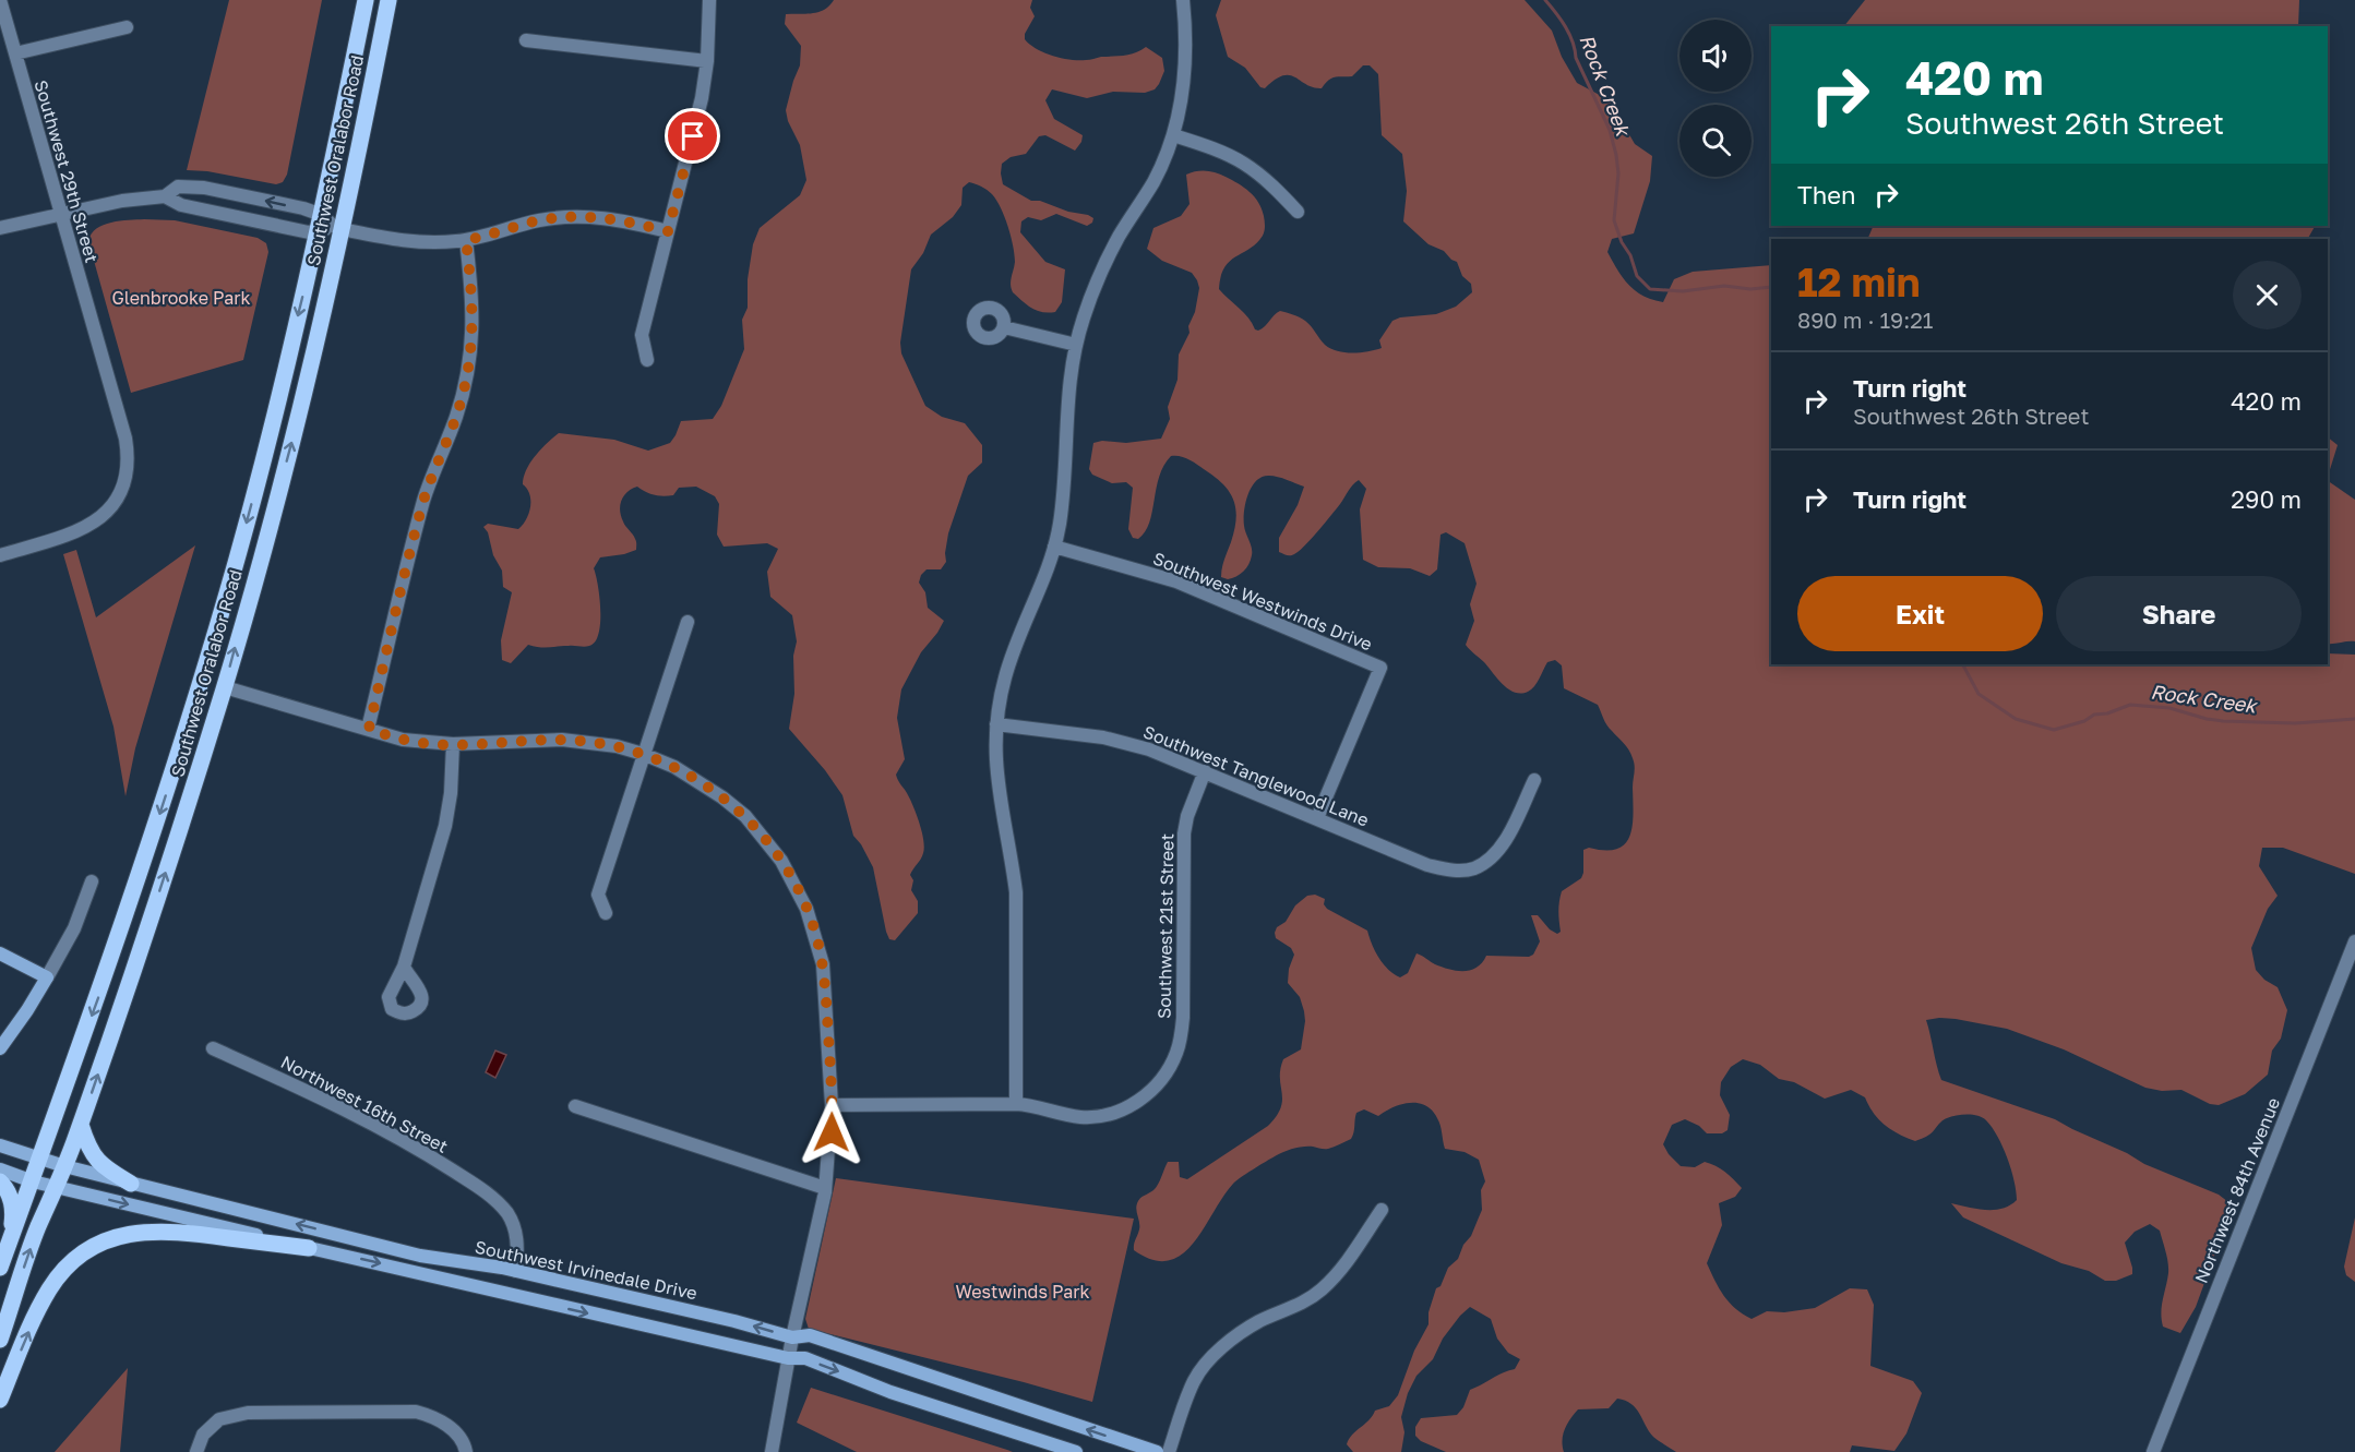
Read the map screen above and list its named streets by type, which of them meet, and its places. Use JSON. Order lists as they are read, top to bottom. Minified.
{"streets":{"main road":["Southwest Oralabor Road","Southwest Irvinedale Drive"],"street":["Southwest 29th Street","Southwest Westwinds Drive","Southwest Tanglewood Lane","Southwest 21st Street","Northwest 16th Street","Northwest 84th Avenue"]},"crossings":[["Southwest Oralabor Road","Southwest Irvinedale Drive"],["Southwest Westwinds Drive","Southwest Tanglewood Lane"],["Southwest Tanglewood Lane","Southwest 21st Street"],["Northwest 16th Street","Southwest Irvinedale Drive"]],"water":["Rock Creek"],"parks":["Glenbrooke Park","Westwinds Park"],"page":{"turn":["420 m","Southwest 26th Street"],"then":"Then","heading":["12 min","890 m · 19:21"],"list":[{"name":"Turn right","note":"Southwest 26th Street","value":"420 m"},{"name":"Turn right","value":"290 m"}],"buttons":["Exit","Share"]}}
